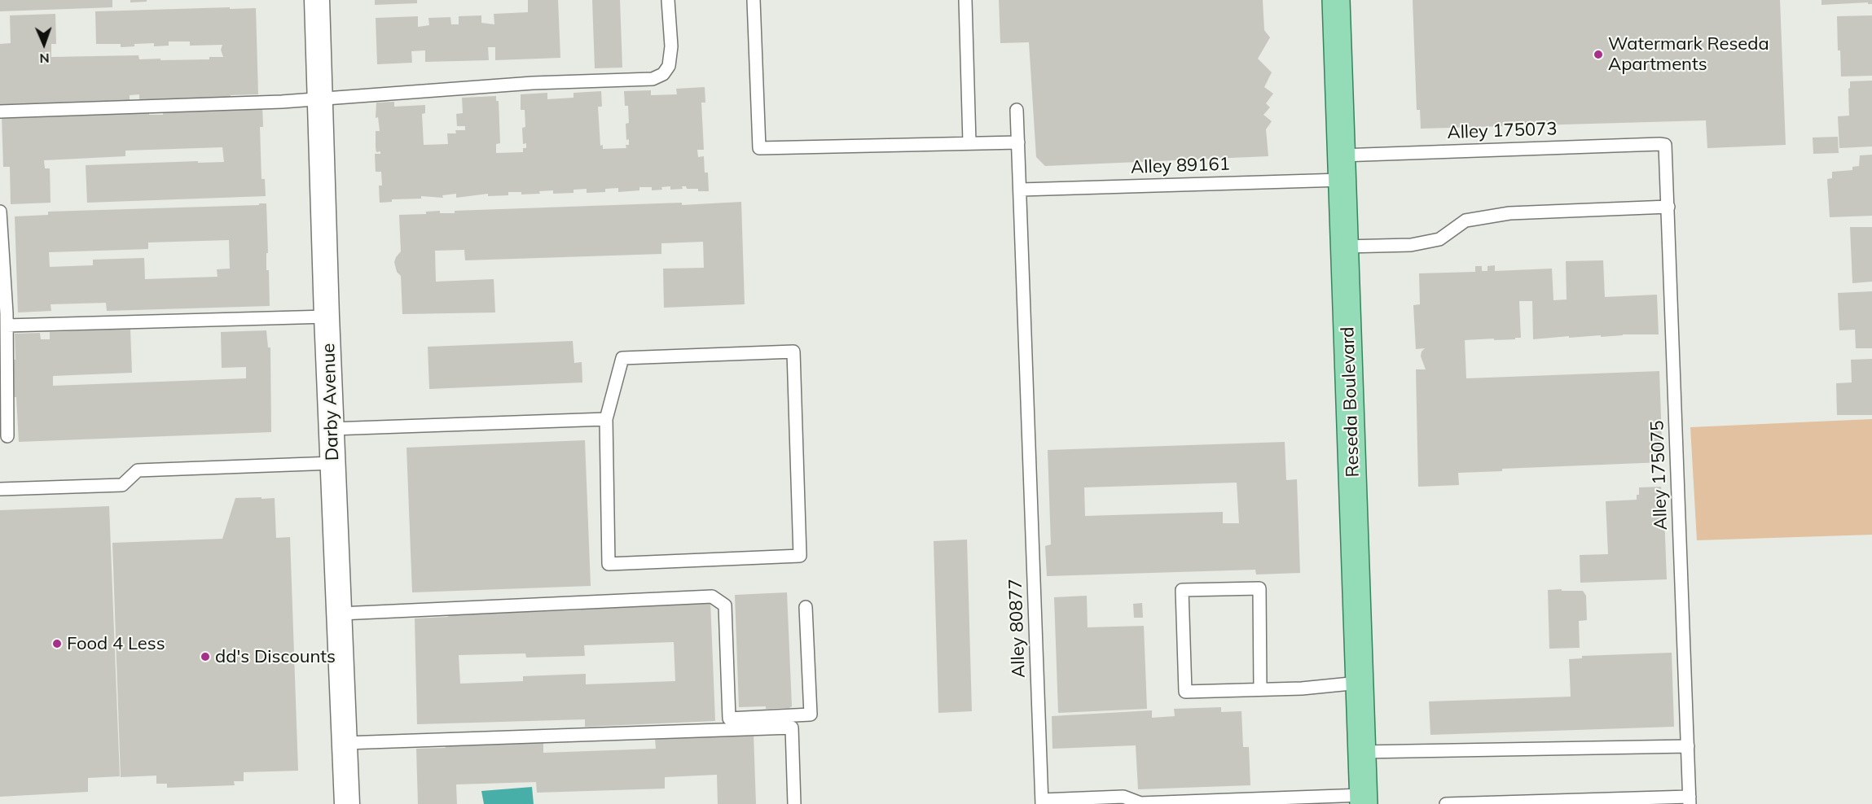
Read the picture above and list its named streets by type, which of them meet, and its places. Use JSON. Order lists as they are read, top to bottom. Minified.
{"streets":{"main road":["Reseda Boulevard"],"street":["Darby Avenue"],"lane":["Alley 175073","Alley 89161","Alley 175075","Alley 80877"]},"crossings":[["Alley 175073","Alley 89161"],["Alley 175073","Reseda Boulevard"],["Alley 175073","Alley 175075"],["Alley 89161","Reseda Boulevard"],["Alley 89161","Alley 80877"]],"places":["Watermark Reseda Apartments","Food 4 Less","dd's Discounts"],"north":"bottom"}
